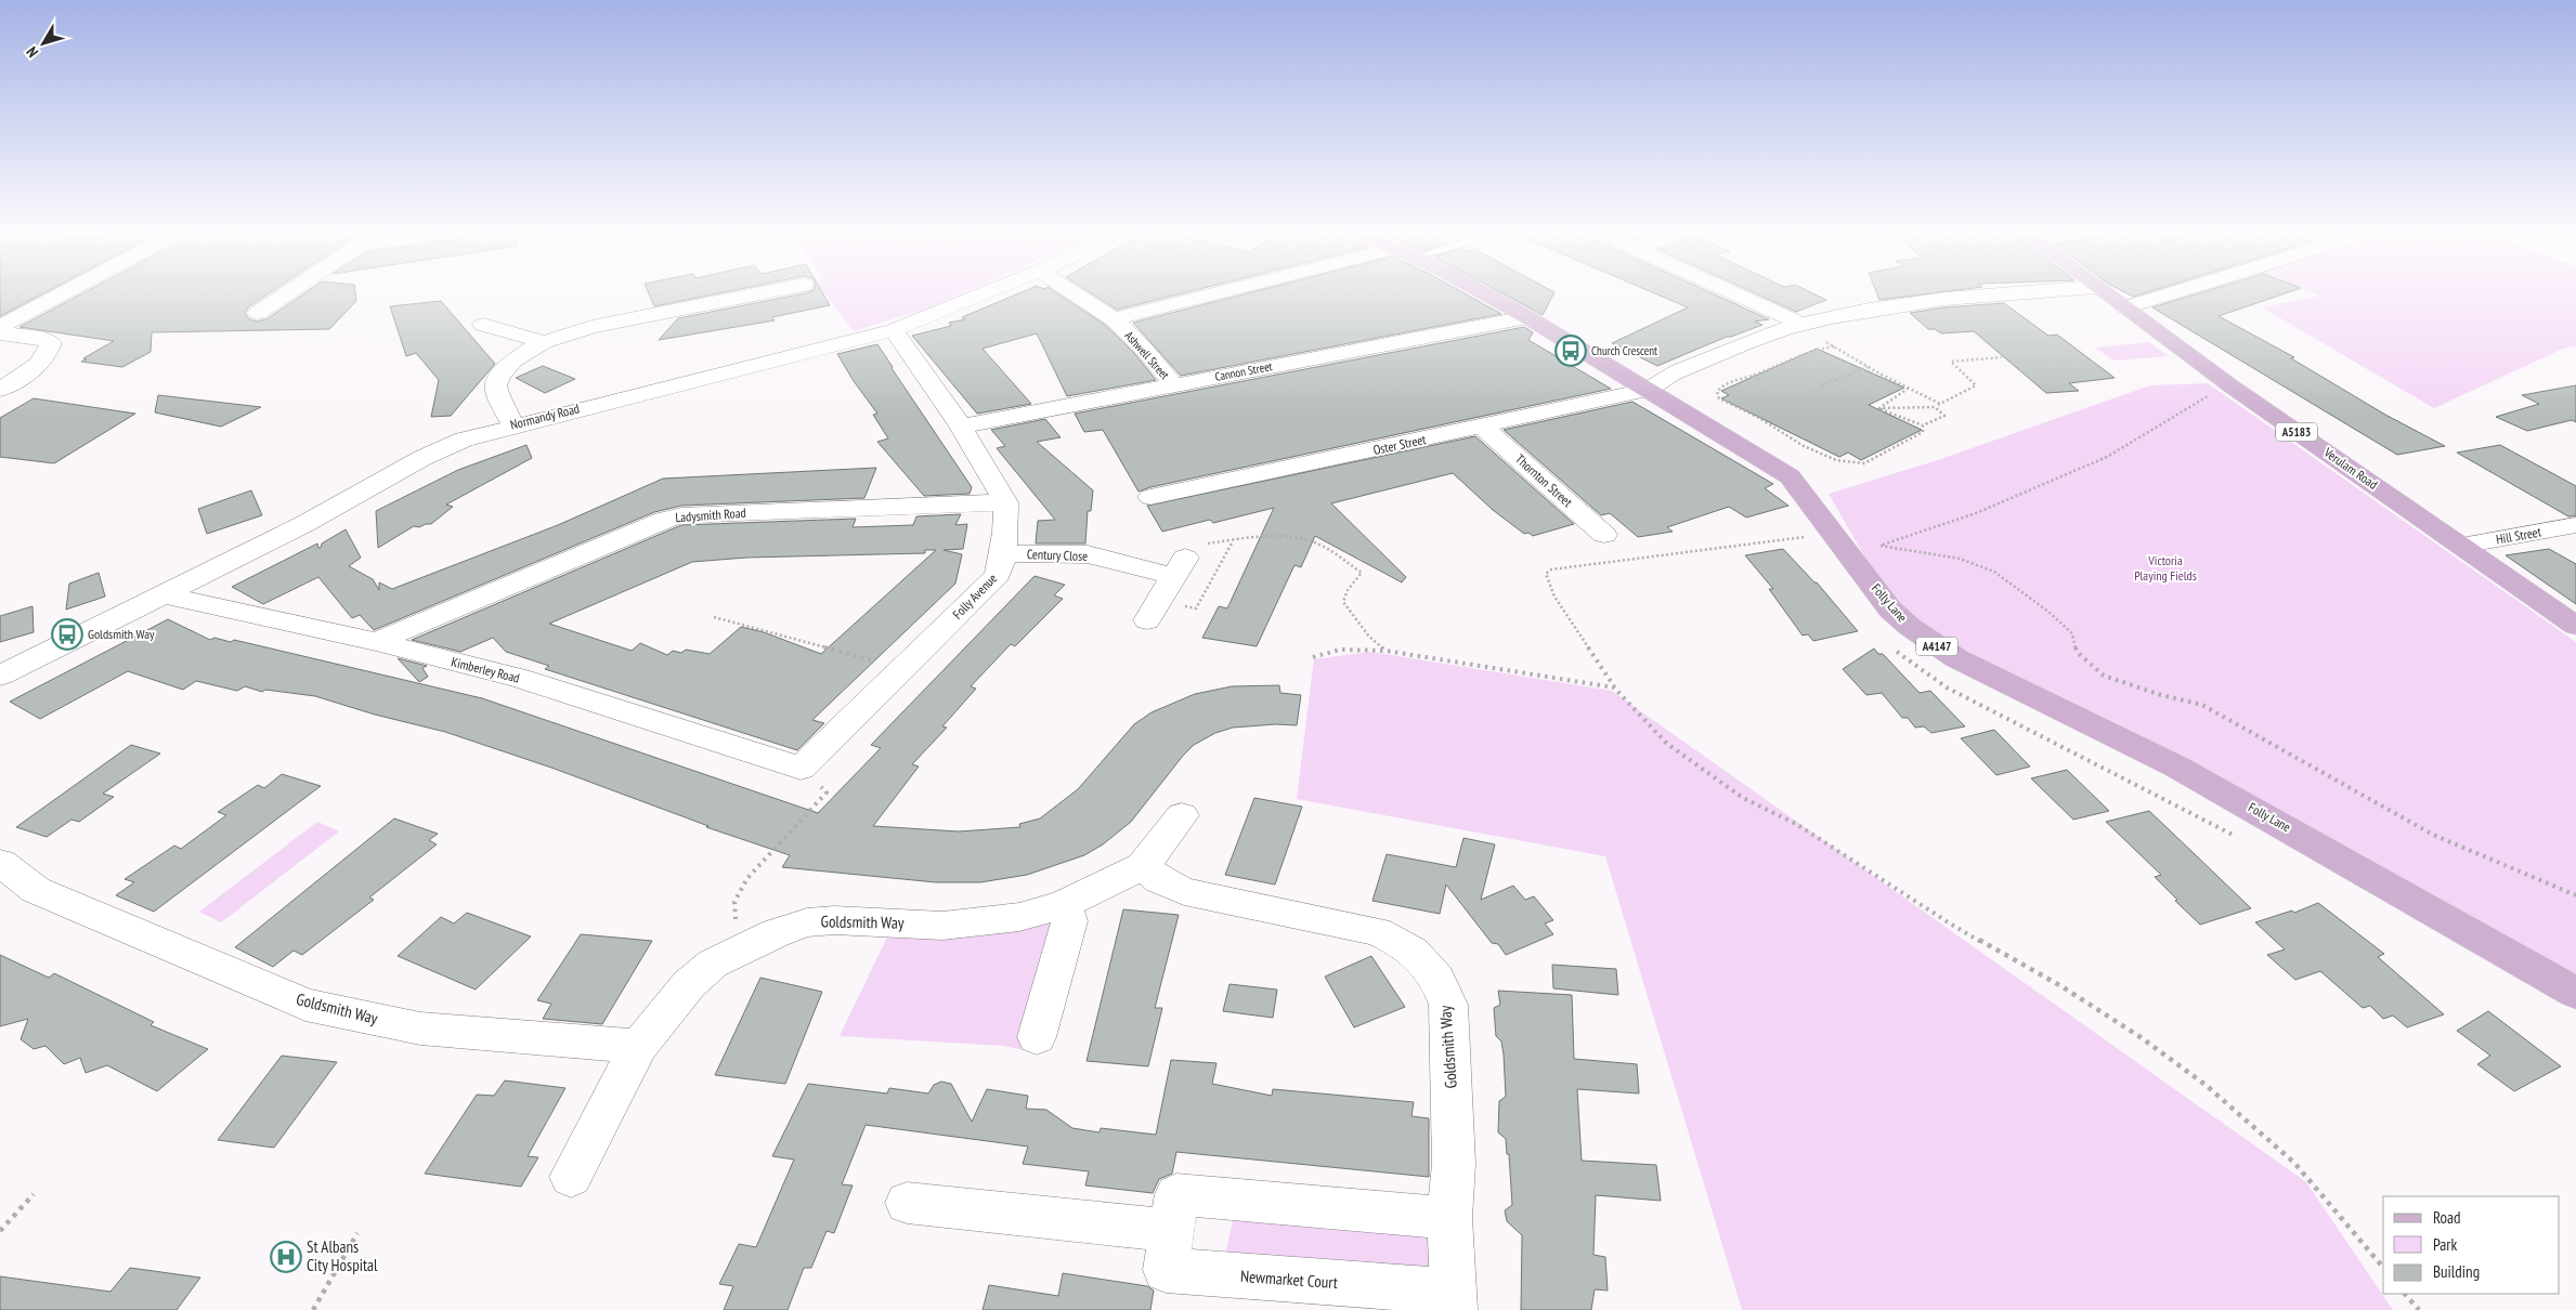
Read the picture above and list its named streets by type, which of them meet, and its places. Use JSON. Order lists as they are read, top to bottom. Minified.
{"streets":{"main road":["A5183","Verulam Road","Folly Lane","A4147"],"street":["Ashwell Street","Cannon Street","Normandy Road","Oster Street","Thornton Street","Ladysmith Road","Hill Street","Century Close","Folly Avenue","Kimberley Road","Goldsmith Way","Newmarket Court"]},"crossings":[["Ashwell Street","Cannon Street"],["Cannon Street","Folly Lane"],["Normandy Road","Kimberley Road"],["Oster Street","Thornton Street"],["Oster Street","Folly Lane"],["Verulam Road","Hill Street"],["Ladysmith Road","Folly Avenue"],["Ladysmith Road","Kimberley Road"],["Century Close","Folly Avenue"],["Folly Avenue","Kimberley Road"],["Goldsmith Way","Newmarket Court"]],"parks":["Victoria Playing Fields"],"places":{"bus stop":["Church Crescent","Goldsmith Way"],"hospital":["St Albans City Hospital"]},"legend":["Road","Park","Building"],"north":"bottom left"}
